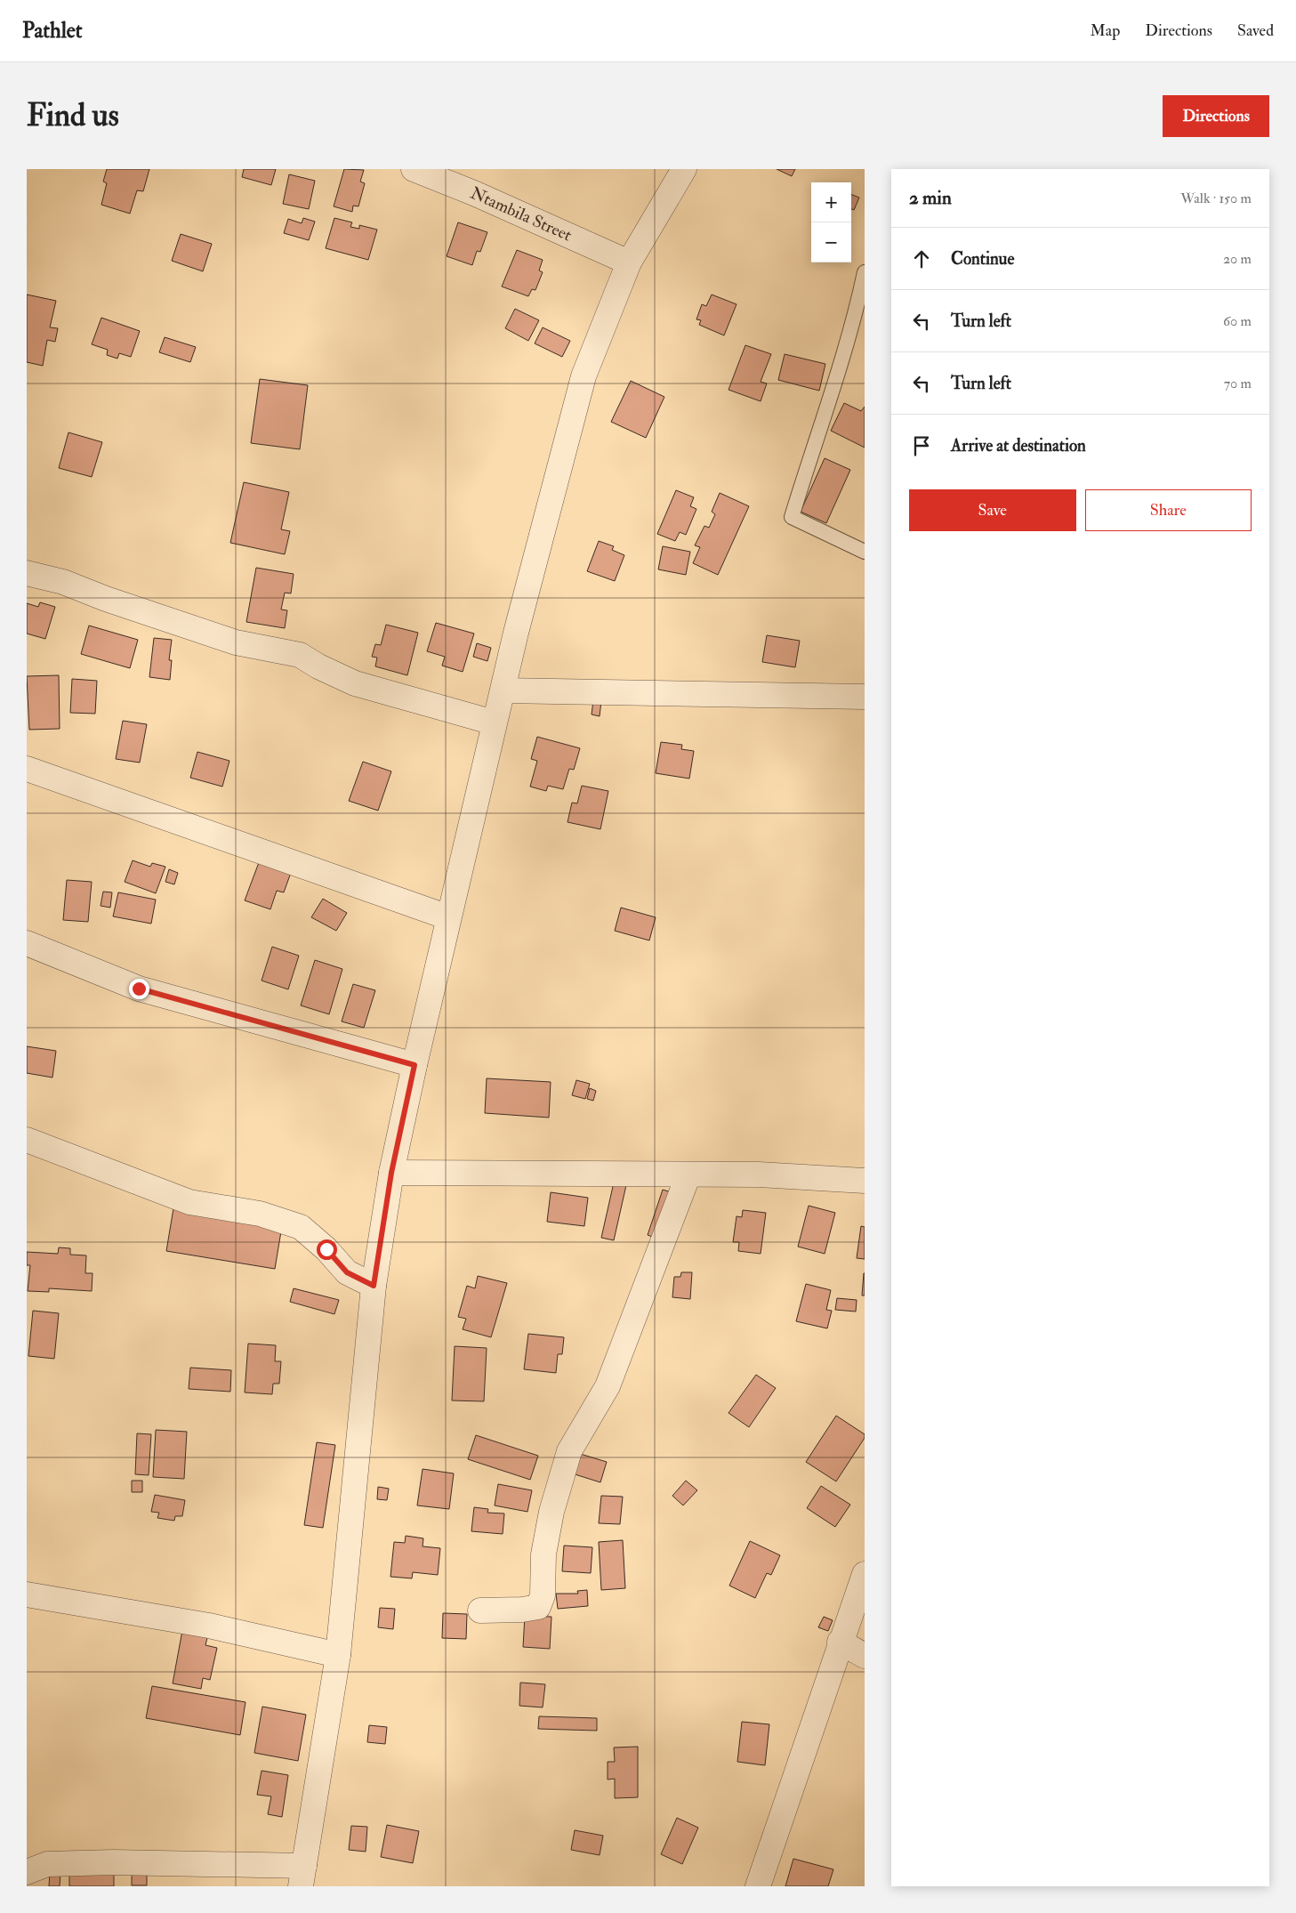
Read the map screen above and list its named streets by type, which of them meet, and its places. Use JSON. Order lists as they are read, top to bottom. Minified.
{"streets":{"street":["Ntambila Street"]},"page":{"header":"Pathlet","nav":["Map","Directions","Saved"],"buttons":["Directions",["Save","Share"]],"title":"Find us","heading":["2 min","Walk · 150 m"],"map_buttons":["+","−"],"list":[["Continue","20 m"],["Turn left","60 m"],["Turn left","70 m"],"Arrive at destination"]}}
